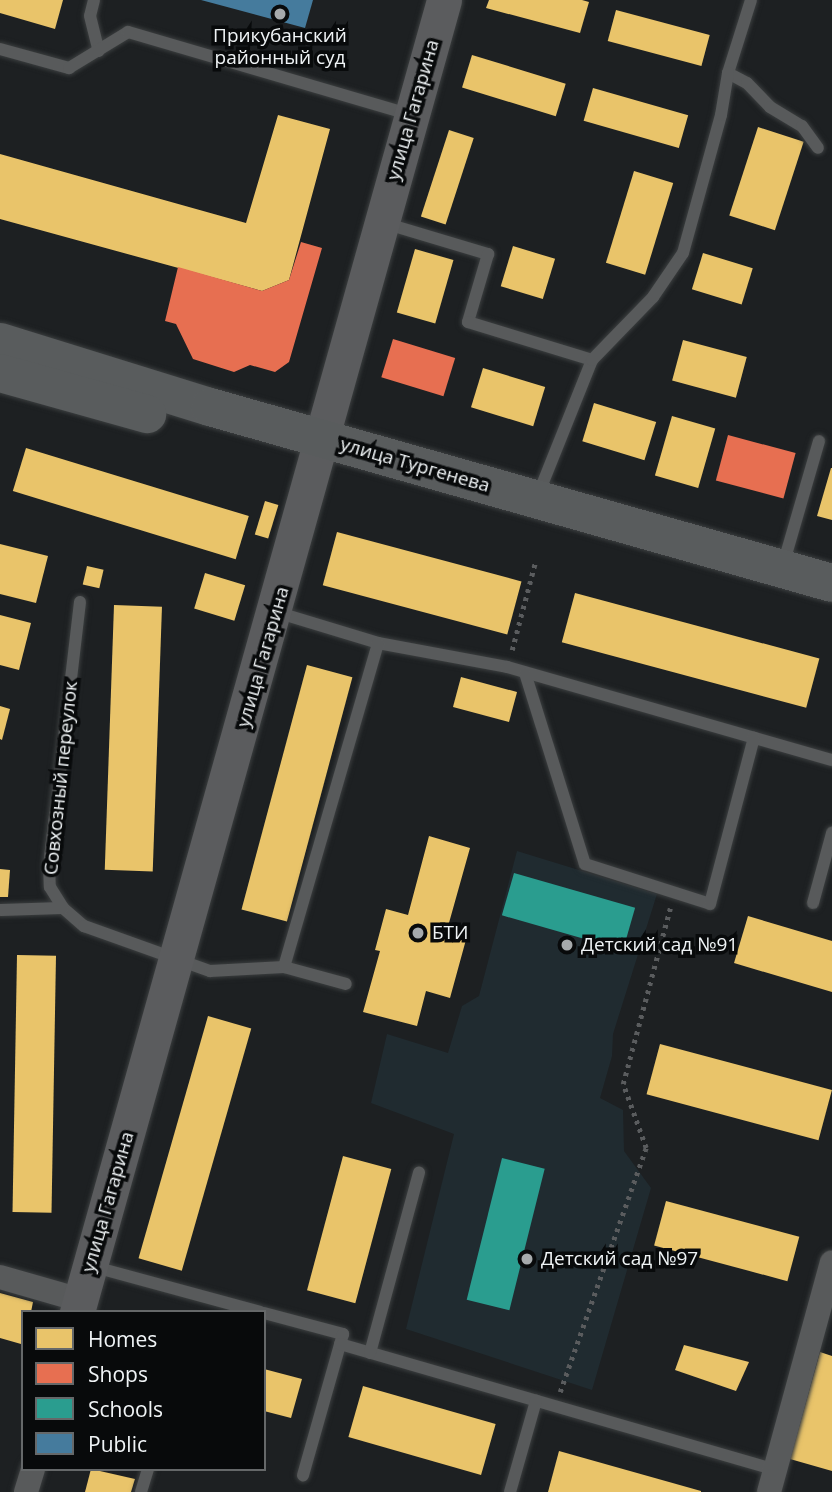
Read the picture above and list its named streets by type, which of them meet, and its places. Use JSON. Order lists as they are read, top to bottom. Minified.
{"streets":{"main road":["улица Тургенева"],"street":["улица Гагарина"],"lane":["Совхозный переулок"]},"crossings":[["улица Гагарина","улица Тургенева"]],"places":["Прикубанский районный суд","БТИ","Детский сад №91","Детский сад №97"],"legend":["Homes","Shops","Schools","Public"]}
